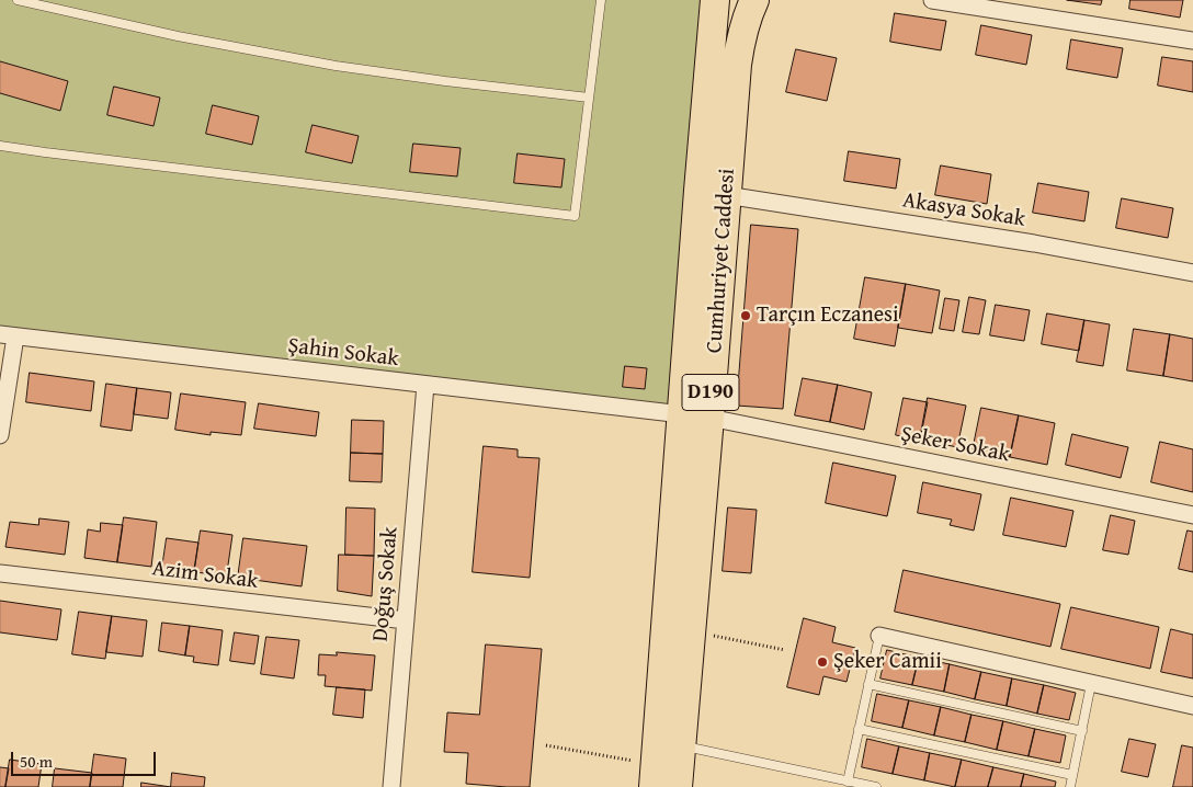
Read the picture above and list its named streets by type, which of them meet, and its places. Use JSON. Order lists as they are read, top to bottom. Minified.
{"streets":{"highway":["Cumhuriyet Caddesi","D190"],"street":["Akasya Sokak","Şahin Sokak","Şeker Sokak","Azim Sokak","Doğuş Sokak"]},"crossings":[["Akasya Sokak","Cumhuriyet Caddesi"],["Cumhuriyet Caddesi","Şahin Sokak"],["Cumhuriyet Caddesi","Şeker Sokak"],["Şahin Sokak","Şeker Sokak"],["Şahin Sokak","Doğuş Sokak"],["Azim Sokak","Doğuş Sokak"]],"places":["Tarçın Eczanesi","Şeker Camii"],"scale_bar":"50 m"}
